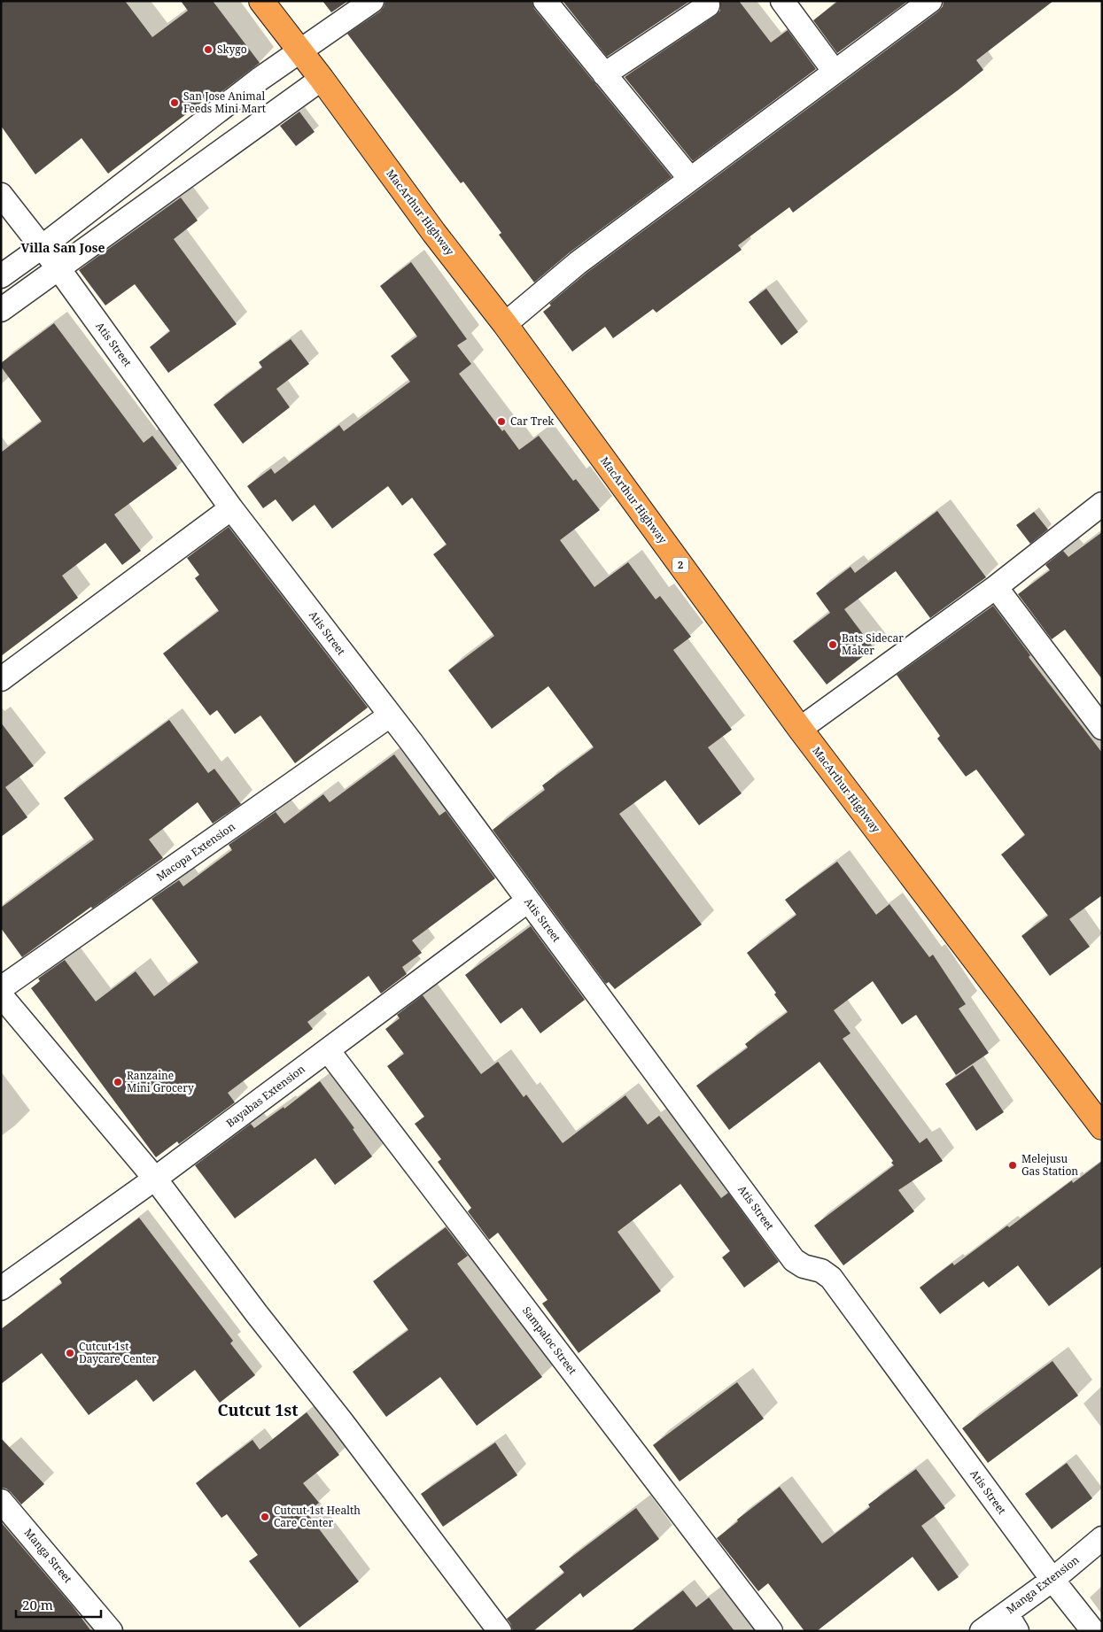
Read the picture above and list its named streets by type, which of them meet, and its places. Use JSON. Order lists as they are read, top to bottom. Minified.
{"streets":{"highway":["MacArthur Highway","2"],"street":["Atis Street","Macopa Extension","Bayabas Extension","Sampaloc Street","Manga Street","Manga Extension"]},"crossings":[["Atis Street","Macopa Extension"],["Atis Street","Bayabas Extension"],["Atis Street","Manga Extension"],["Bayabas Extension","Sampaloc Street"]],"districts":["Villa San Jose","Cutcut 1st"],"places":["Skygo","San Jose Animal Feeds Mini Mart","Car Trek","Bats Sidecar Maker","Ranzaine Mini Grocery","Melejusu Gas Station","Cutcut 1st Daycare Center","Cutcut 1st Health Care Center"],"scale_bar":"20 m"}
